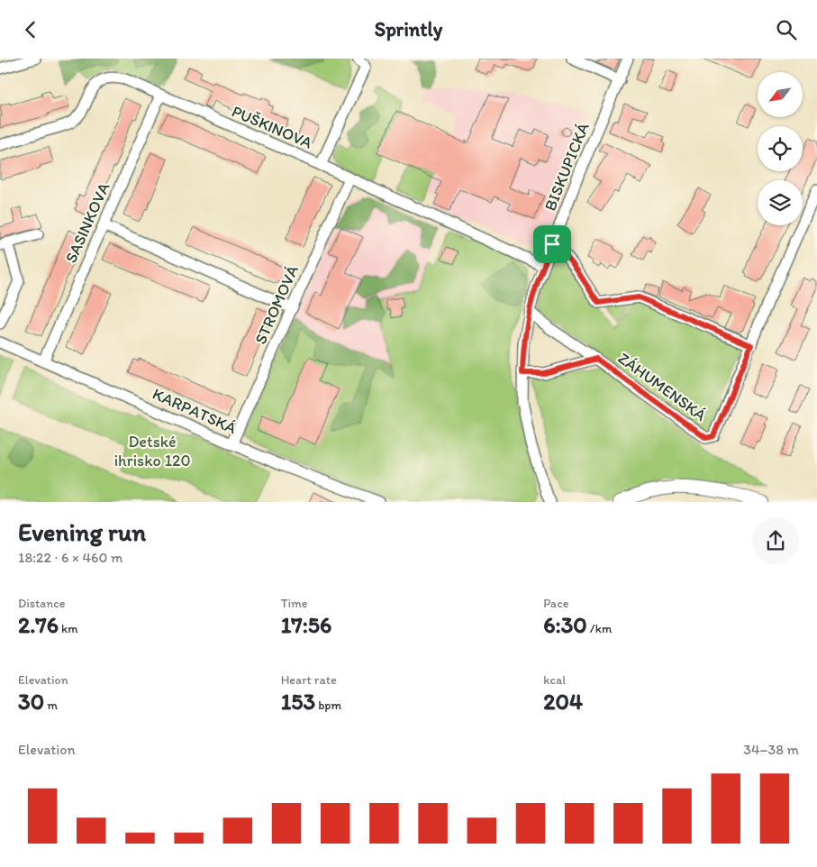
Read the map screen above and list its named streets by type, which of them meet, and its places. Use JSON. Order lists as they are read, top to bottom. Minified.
{"streets":{"street":["PUŠKINOVA","BISKUPICKÁ","SASINKOVA","STROMOVÁ","ZÁHUMENSKÁ","KARPATSKÁ"]},"crossings":[["PUŠKINOVA","BISKUPICKÁ"],["PUŠKINOVA","SASINKOVA"],["PUŠKINOVA","STROMOVÁ"],["BISKUPICKÁ","ZÁHUMENSKÁ"],["SASINKOVA","KARPATSKÁ"],["STROMOVÁ","KARPATSKÁ"]],"parks":["Detské ihrisko 120"],"north":"bottom left","page":{"header":"Sprintly","heading":["Evening run","18:22 · 6 × 460 m"],"stats":[["Distance","2.76 km"],["Time","17:56"],["Pace","6:30 /km"],["Elevation","30 m"],["Heart rate","153 bpm"],["kcal","204"]],"chart":["Elevation","34–38 m"]}}
